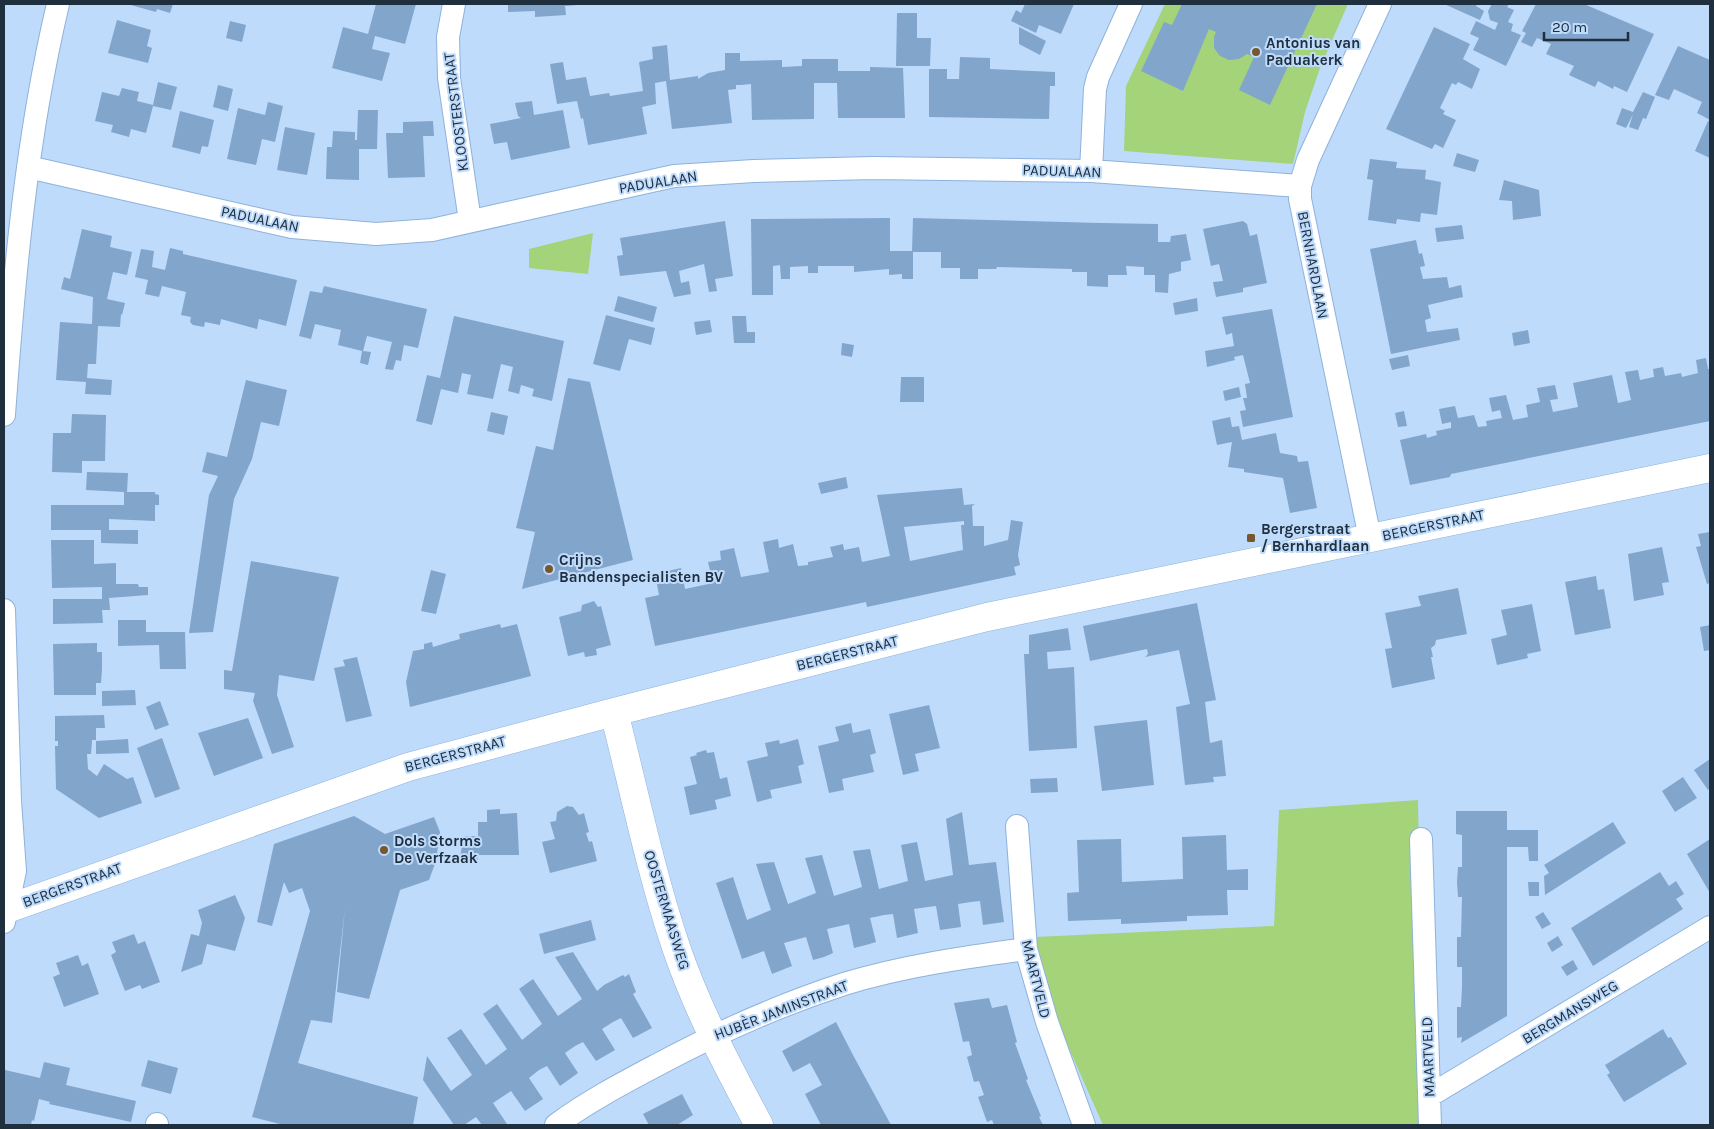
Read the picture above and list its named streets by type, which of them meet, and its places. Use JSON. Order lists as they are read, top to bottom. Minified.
{"streets":{"street":["KLOOSTERSTRAAT","PADUALAAN","BERNHARDLAAN","BERGERSTRAAT","OOSTERMAASWEG","MAARTVELD","HUBÈR JAMINSTRAAT","BERGMANSWEG"]},"crossings":[["KLOOSTERSTRAAT","PADUALAAN"],["PADUALAAN","BERNHARDLAAN"],["BERNHARDLAAN","BERGERSTRAAT"],["BERGERSTRAAT","OOSTERMAASWEG"],["OOSTERMAASWEG","HUBÈR JAMINSTRAAT"],["MAARTVELD","HUBÈR JAMINSTRAAT"],["MAARTVELD","BERGMANSWEG"]],"places":{"other":["Antonius van Paduakerk","Crijns Bandenspecialisten BV","Dols Storms De Verfzaak"],"transit":["Bergerstraat / Bernhardlaan"]},"scale_bar":"20 m"}
